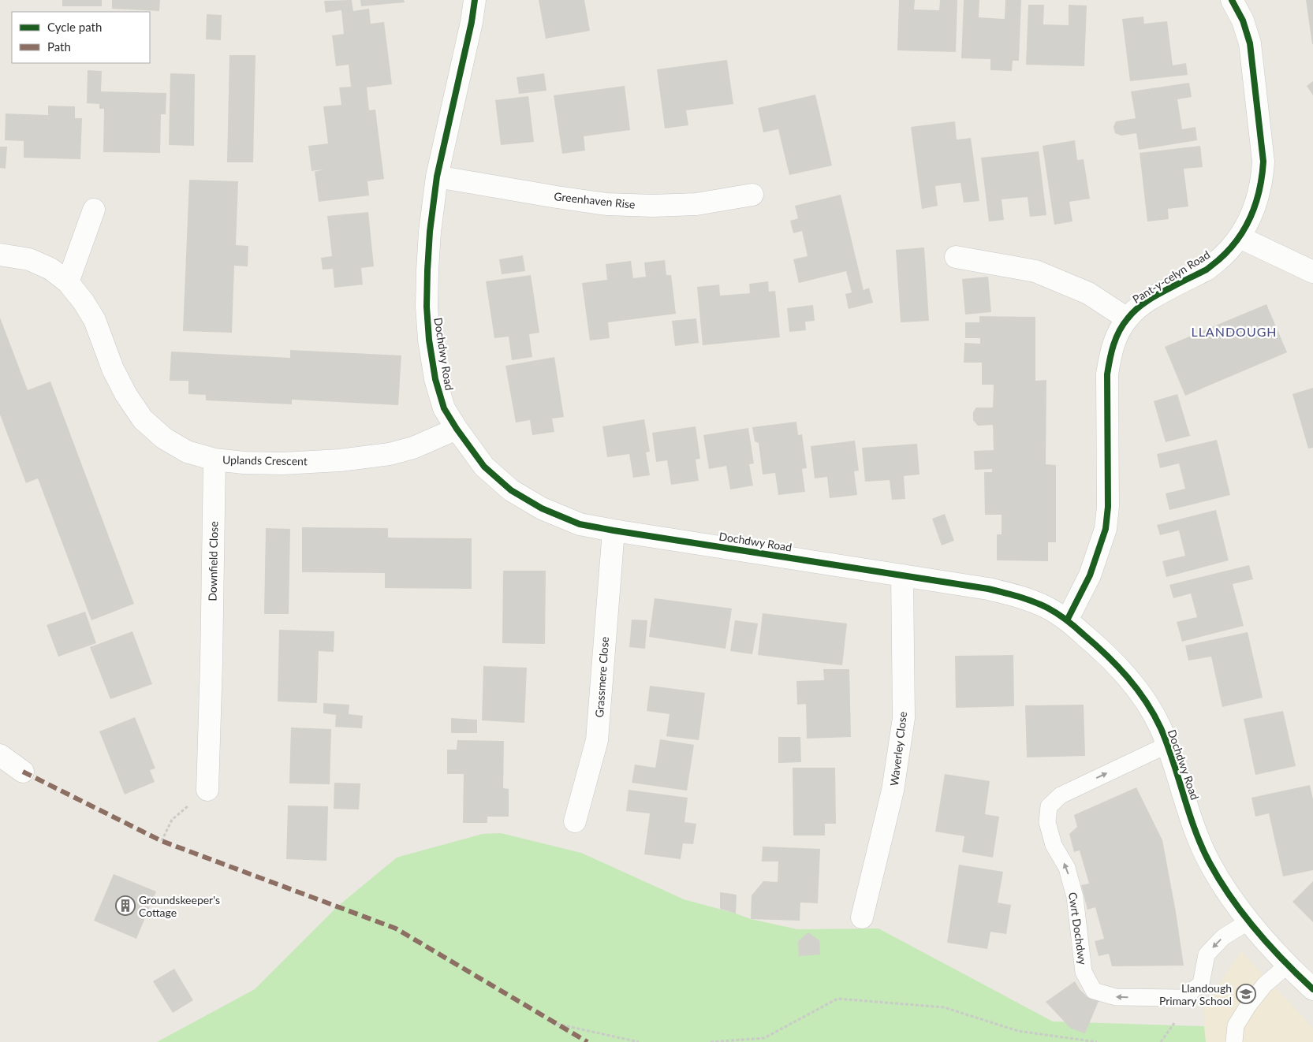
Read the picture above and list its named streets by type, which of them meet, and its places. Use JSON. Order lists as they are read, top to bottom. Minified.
{"streets":{"street":["Greenhaven Rise","Pant-y-celyn Road","Dochdwy Road","Uplands Crescent","Downfield Close","Grassmere Close","Waverley Close"],"lane":["Cwrt Dochdwy"]},"crossings":[["Greenhaven Rise","Dochdwy Road"],["Pant-y-celyn Road","Dochdwy Road"],["Dochdwy Road","Uplands Crescent"],["Dochdwy Road","Grassmere Close"],["Dochdwy Road","Waverley Close"],["Dochdwy Road","Cwrt Dochdwy"],["Uplands Crescent","Downfield Close"]],"districts":["LLANDOUGH"],"places":{"building":["Groundskeeper's Cottage"],"school or university":["Llandough Primary School"]},"legend":["Cycle path","Path"]}
